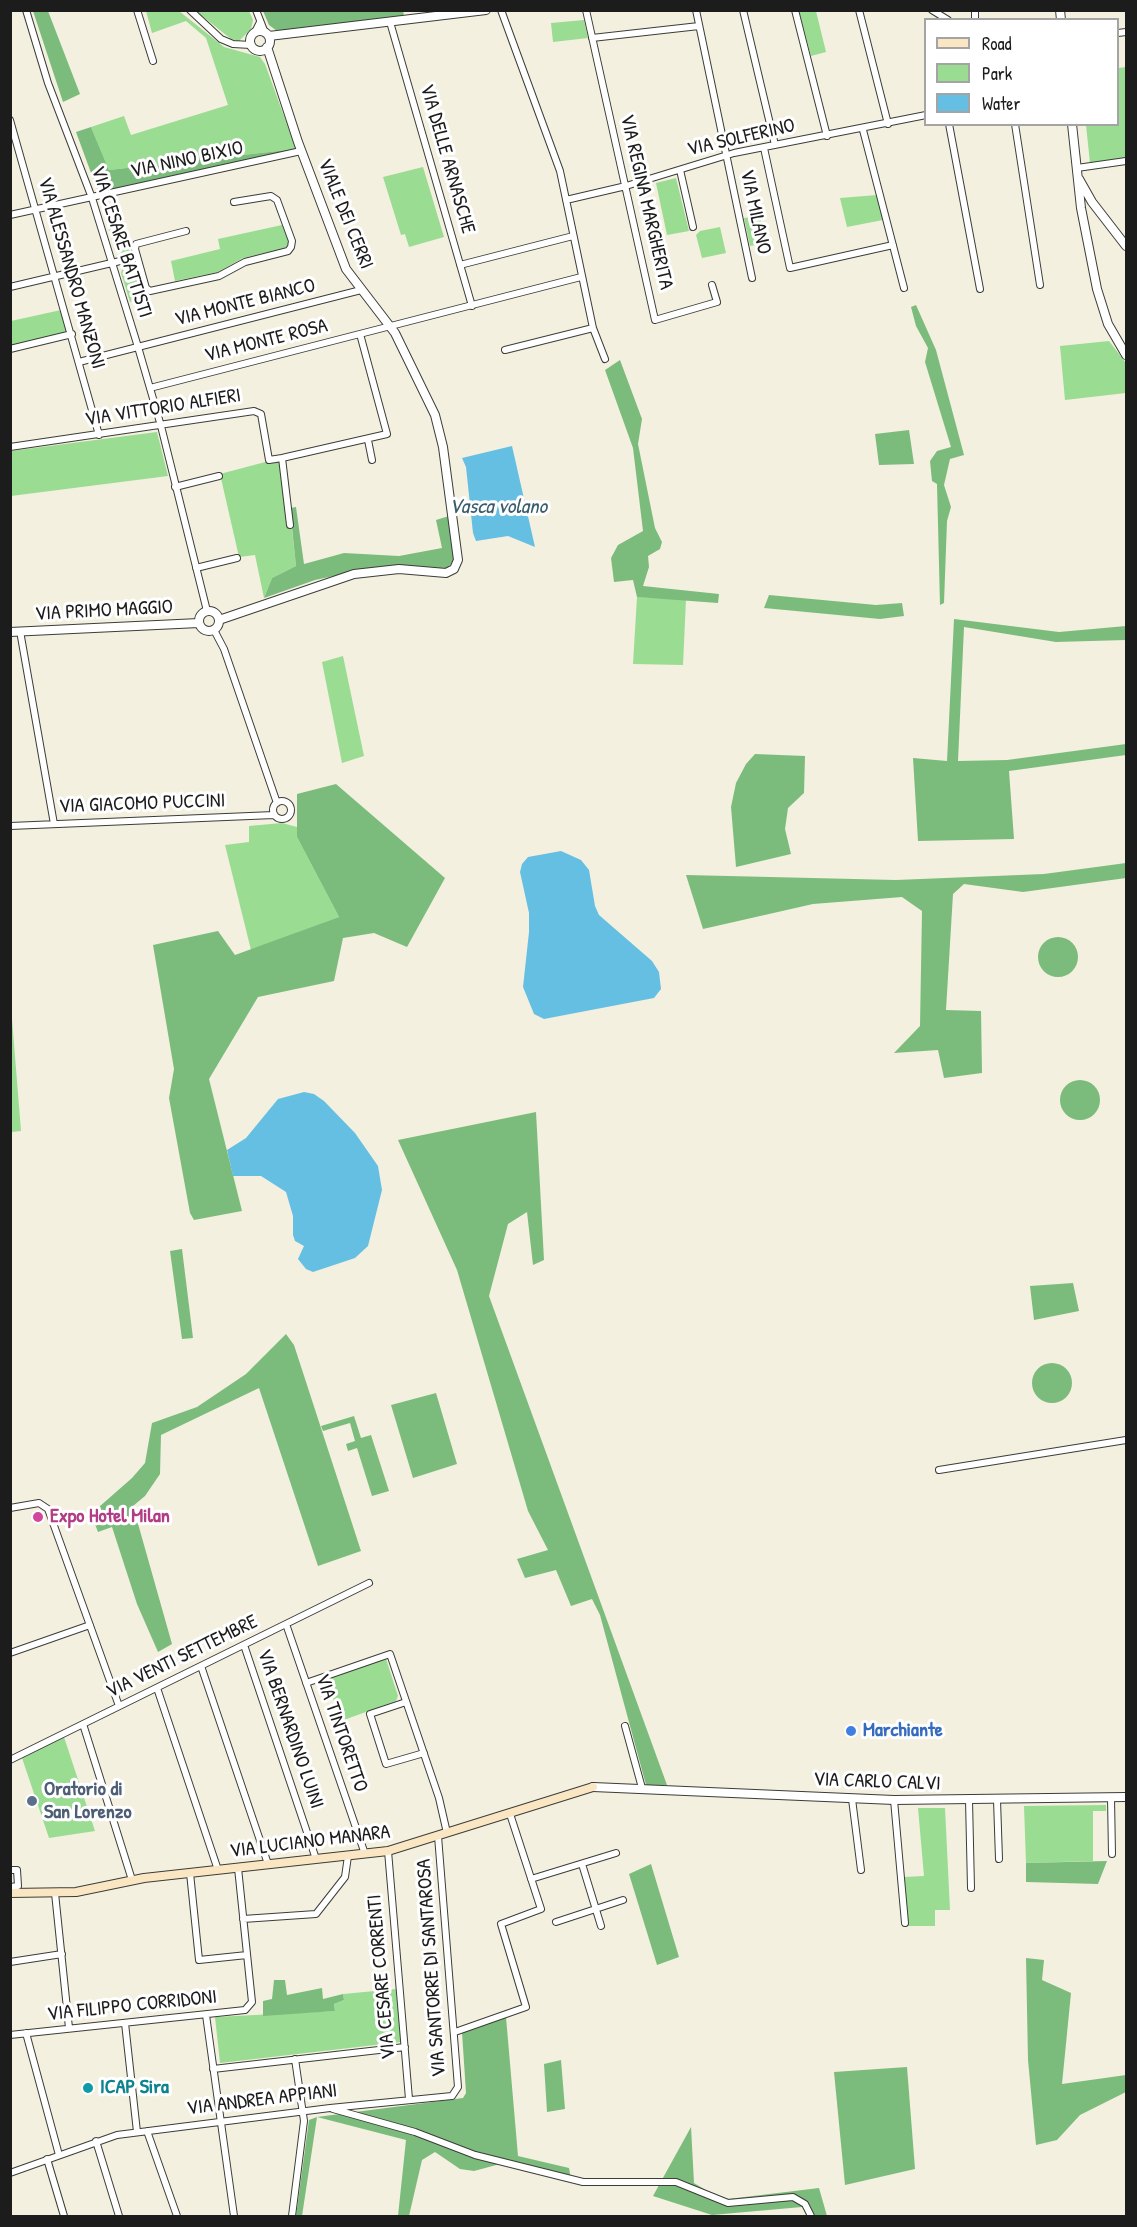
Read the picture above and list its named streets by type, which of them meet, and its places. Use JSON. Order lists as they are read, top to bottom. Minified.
{"streets":{"main road":["VIA LUCIANO MANARA"],"street":["VIA SOLFERINO","VIA DELLE ARNASCHE","VIA NINO BIXIO","VIA REGINA MARGHERITA","VIA MILANO","VIALE DEI CERRI","VIA CESARE BATTISTI","VIA ALESSANDRO MANZONI","VIA MONTE BIANCO","VIA MONTE ROSA","VIA VITTORIO ALFIERI","VIA PRIMO MAGGIO","VIA GIACOMO PUCCINI","VIA VENTI SETTEMBRE","VIA BERNARDINO LUINI","VIA TINTORETTO","VIA CARLO CALVI","VIA SANTORRE DI SANTAROSA","VIA CESARE CORRENTI","VIA FILIPPO CORRIDONI","VIA ANDREA APPIANI"]},"crossings":[["VIA SOLFERINO","VIA REGINA MARGHERITA"],["VIA SOLFERINO","VIA MILANO"],["VIA DELLE ARNASCHE","VIA MONTE ROSA"],["VIA NINO BIXIO","VIALE DEI CERRI"],["VIA NINO BIXIO","VIA CESARE BATTISTI"],["VIA NINO BIXIO","VIA ALESSANDRO MANZONI"],["VIALE DEI CERRI","VIA CESARE BATTISTI"],["VIALE DEI CERRI","VIA MONTE BIANCO"],["VIALE DEI CERRI","VIA MONTE ROSA"],["VIALE DEI CERRI","VIA PRIMO MAGGIO"],["VIA CESARE BATTISTI","VIA MONTE BIANCO"],["VIA CESARE BATTISTI","VIA MONTE ROSA"],["VIA CESARE BATTISTI","VIA VITTORIO ALFIERI"],["VIA CESARE BATTISTI","VIA PRIMO MAGGIO"],["VIA ALESSANDRO MANZONI","VIA MONTE BIANCO"],["VIA ALESSANDRO MANZONI","VIA VITTORIO ALFIERI"],["VIA VENTI SETTEMBRE","VIA BERNARDINO LUINI"],["VIA VENTI SETTEMBRE","VIA TINTORETTO"],["VIA BERNARDINO LUINI","VIA LUCIANO MANARA"],["VIA TINTORETTO","VIA LUCIANO MANARA"],["VIA TINTORETTO","VIA SANTORRE DI SANTAROSA"],["VIA CARLO CALVI","VIA LUCIANO MANARA"],["VIA LUCIANO MANARA","VIA SANTORRE DI SANTAROSA"],["VIA LUCIANO MANARA","VIA CESARE CORRENTI"],["VIA SANTORRE DI SANTAROSA","VIA ANDREA APPIANI"],["VIA CESARE CORRENTI","VIA ANDREA APPIANI"]],"water":["Vasca volano"],"places":["Expo Hotel Milan","Marchiante","Oratorio di San Lorenzo","ICAP Sira"],"legend":["Road","Park","Water"]}
